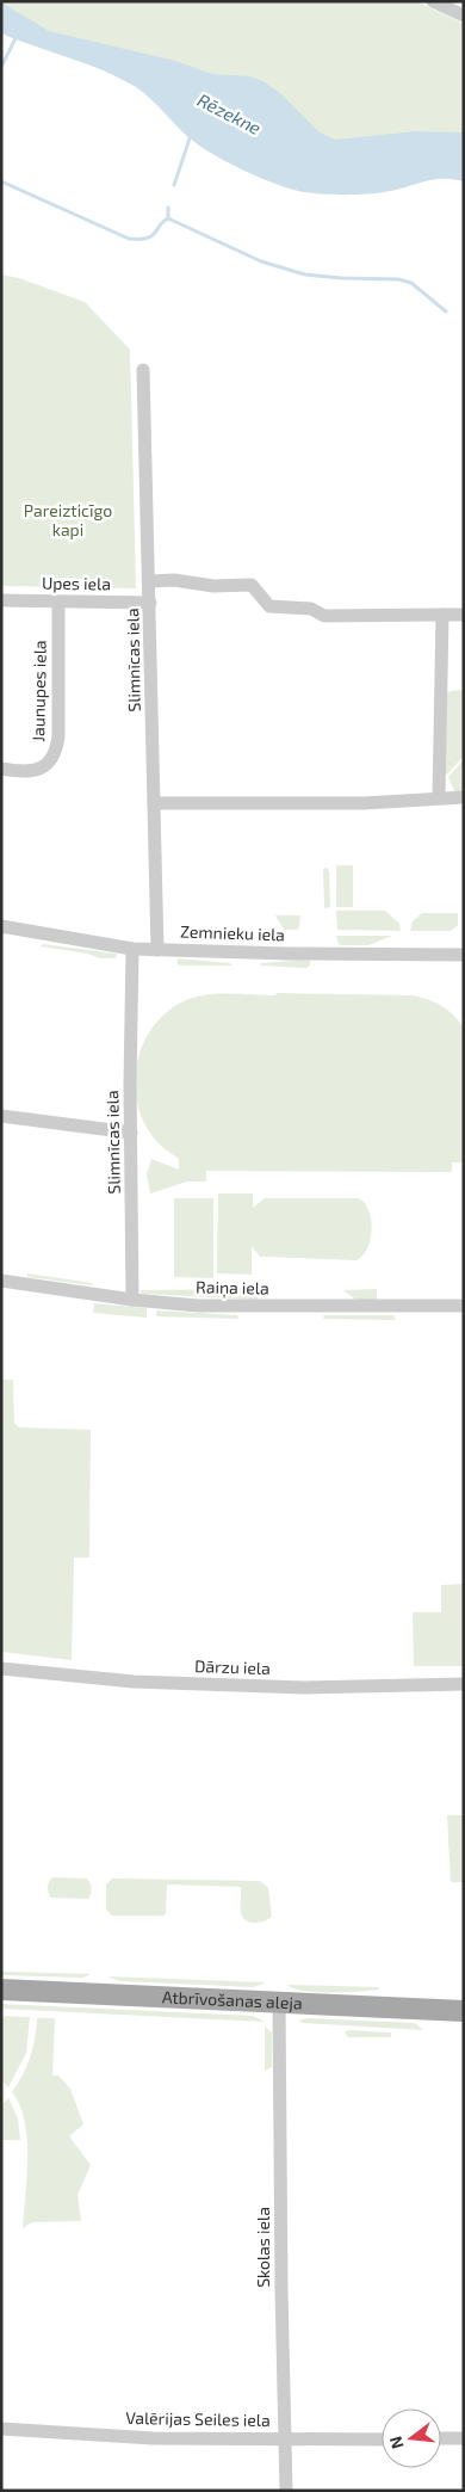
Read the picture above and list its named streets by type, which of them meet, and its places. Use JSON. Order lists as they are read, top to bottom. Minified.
{"streets":{"main road":["Atbrīvošanas aleja"],"street":["Upes iela","Slimnīcas iela","Jaunupes iela","Zemnieku iela","Raiņa iela","Dārzu iela","Skolas iela","Valērijas Seiles iela"]},"crossings":[["Upes iela","Slimnīcas iela"],["Upes iela","Jaunupes iela"],["Slimnīcas iela","Zemnieku iela"],["Slimnīcas iela","Raiņa iela"],["Atbrīvošanas aleja","Skolas iela"],["Skolas iela","Valērijas Seiles iela"]],"water":["Rēzekne"],"parks":["Pareizticīgo kapi"],"north":"left"}
